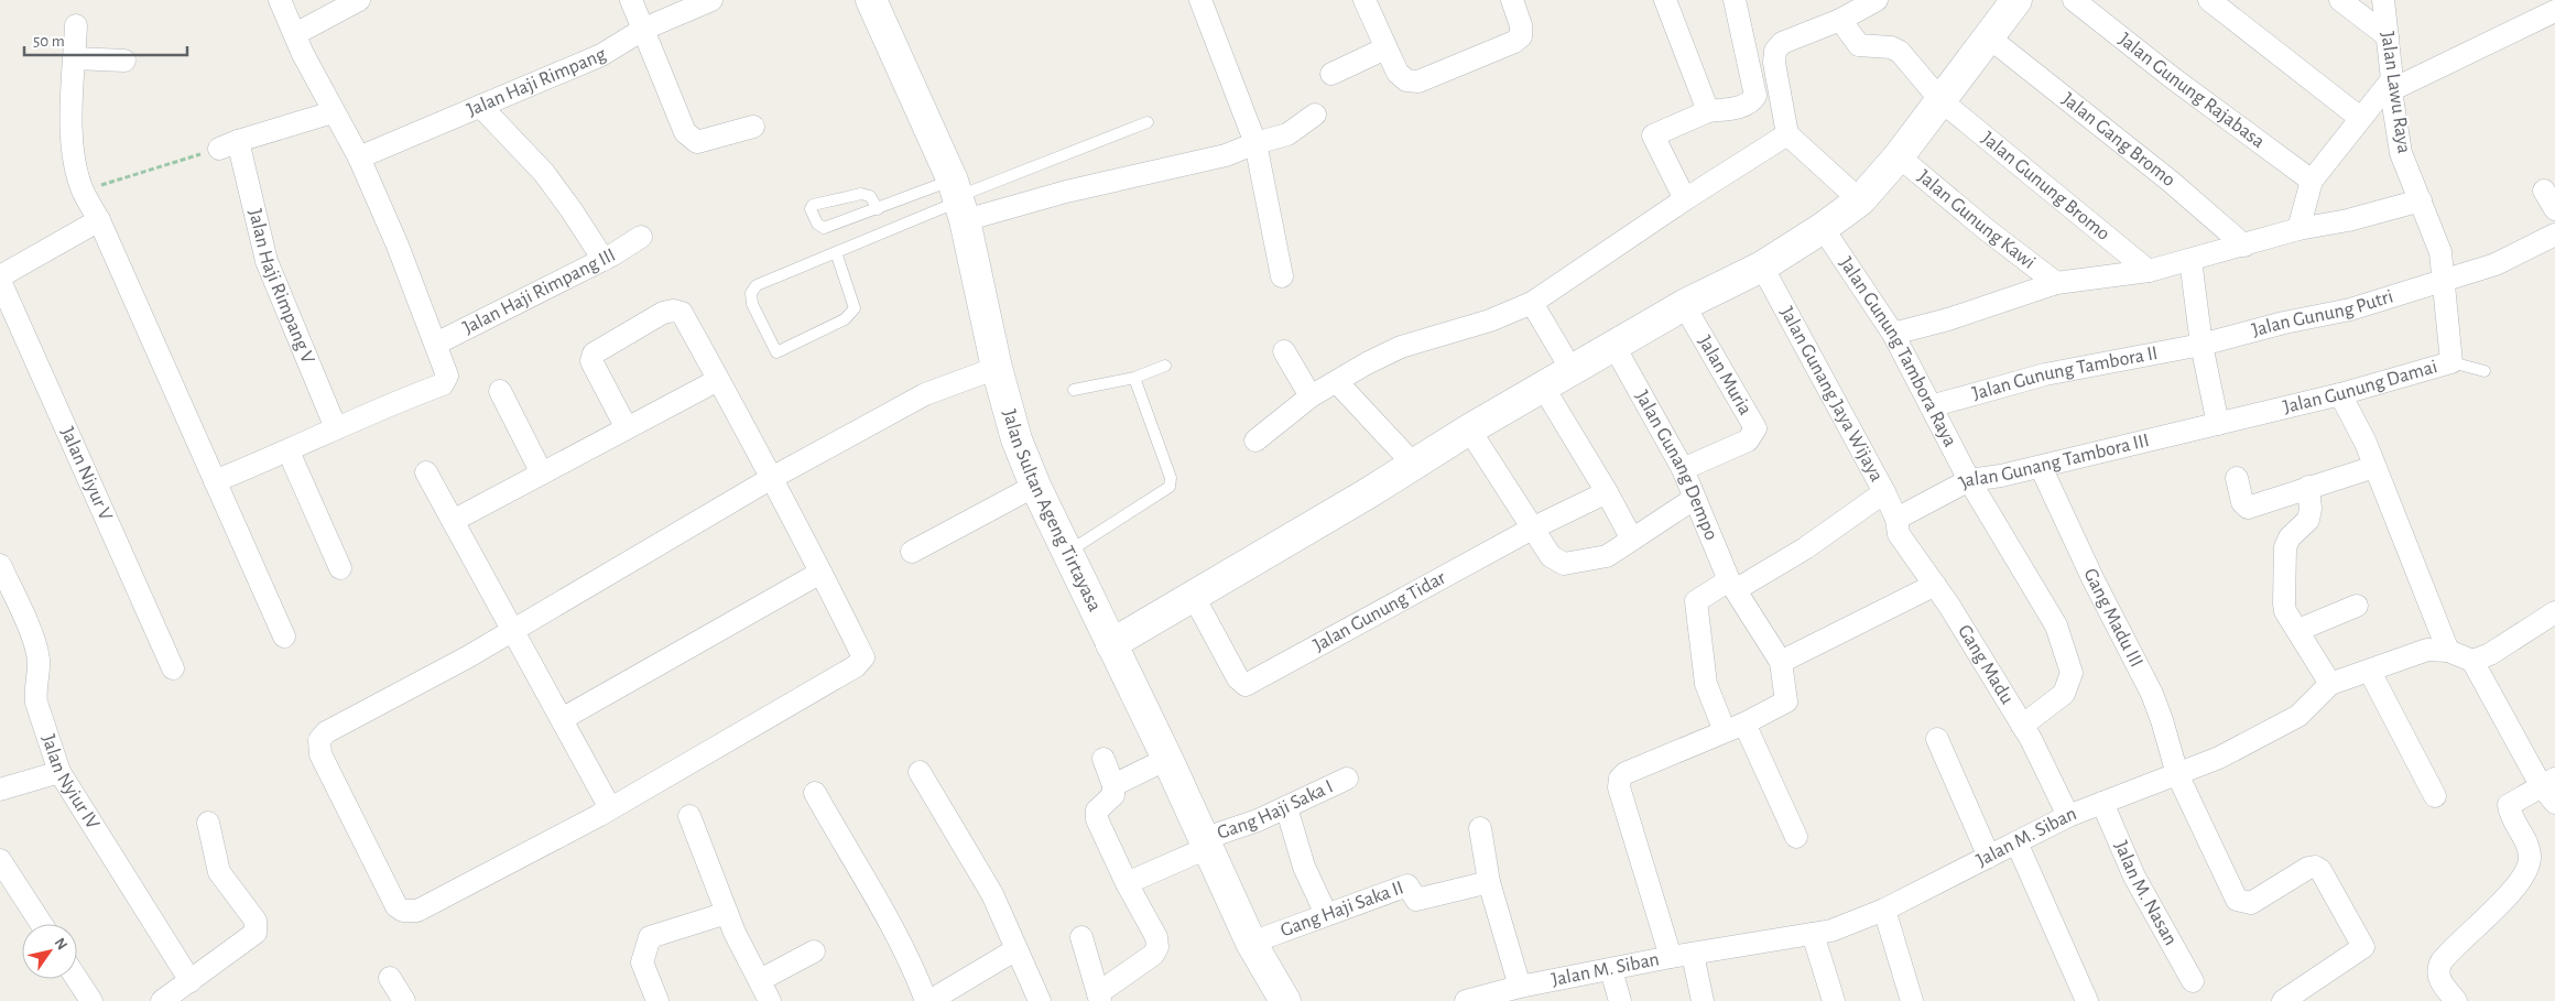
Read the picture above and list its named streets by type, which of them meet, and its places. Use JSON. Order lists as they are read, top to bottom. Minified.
{"streets":{"street":["Jalan Haji Rimpang","Jalan Gunung Rajabasa","Jalan Lawu Raya","Jalan Gang Bromo","Jalan Gunung Bromo","Jalan Gunung Kawi","Jalan Haji Rimpang V","Jalan Haji Rimpang III","Jalan Gunung Putri","Jalan Gunung Tambora Raya","Jalan Gunung Tambora II","Jalan Muria","Jalan Gunung Damai","Jalan Gunang Jaya Wijaya","Jalan Gunang Tambora III","Jalan Gunang Dempo","Jalan Niyur V","Jalan Sultan Ageng Tirtayasa","Jalan Gunung Tidar","Gang Madu III","Gang Madu","Jalan Nyiur IV","Gang Haji Saka I","Jalan M. Siban","Jalan M. Nasan","Gang Haji Saka II"]},"crossings":[["Jalan Lawu Raya","Jalan Gunung Putri"],["Jalan Lawu Raya","Jalan Gunung Damai"],["Jalan Gunung Putri","Jalan Gunung Tambora II"],["Jalan Gunung Putri","Jalan Gunung Damai"],["Jalan Gunung Tambora Raya","Jalan Gunung Tambora II"],["Jalan Gunung Tambora Raya","Jalan Gunang Tambora III"],["Jalan Gunung Tambora Raya","Gang Madu"],["Jalan Muria","Jalan Gunang Dempo"],["Jalan Gunung Damai","Jalan Gunang Tambora III"],["Jalan Gunang Jaya Wijaya","Jalan Gunang Tambora III"],["Jalan Gunang Jaya Wijaya","Gang Madu"],["Jalan Gunang Tambora III","Gang Madu III"],["Jalan Gunang Tambora III","Gang Madu"],["Jalan Sultan Ageng Tirtayasa","Gang Haji Saka I"],["Jalan Sultan Ageng Tirtayasa","Gang Haji Saka II"],["Gang Madu III","Jalan M. Siban"],["Gang Madu","Jalan M. Siban"],["Jalan M. Siban","Jalan M. Nasan"]],"scale_bar":"50 m","north":"top right"}
